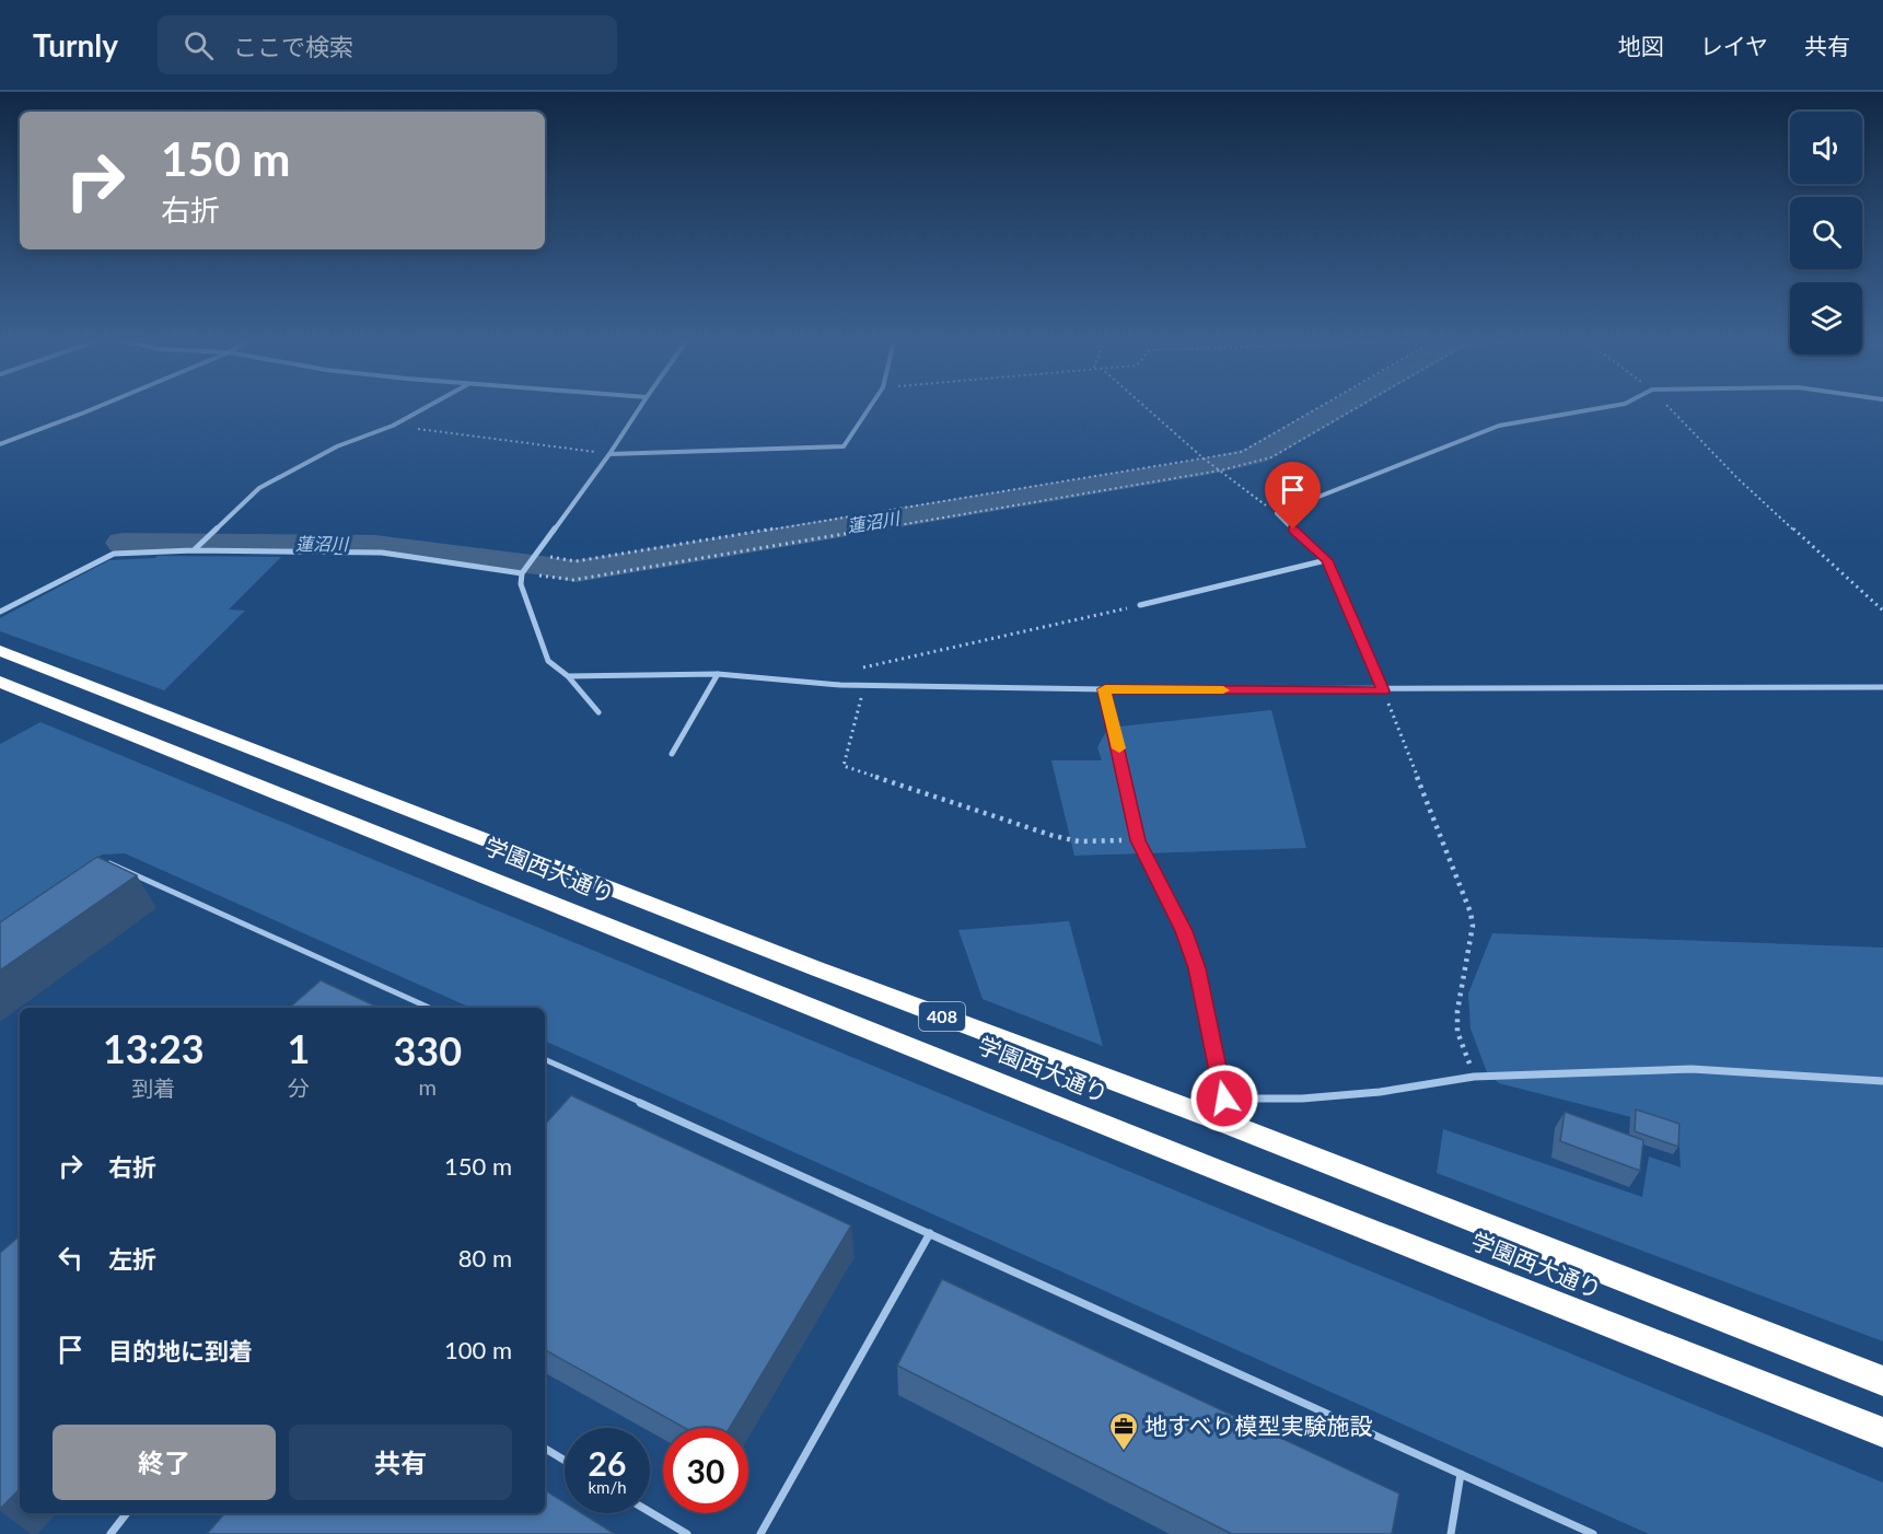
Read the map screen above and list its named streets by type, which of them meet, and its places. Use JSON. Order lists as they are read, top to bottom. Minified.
{"streets":{"highway":["学園西大通り","408"]},"water":["蓮沼川"],"places":{"office":["地すべり模型実験施設"]},"page":{"header":"Turnly","search":"ここで検索","nav":["地図","レイヤ","共有"],"turn":["150 m","右折"],"eta":["13:23","到着","1","分","330","m"],"list":[{"name":"右折","value":"150 m"},{"name":"左折","value":"80 m"},{"name":"目的地に到着","value":"100 m"}],"buttons":["終了","共有"],"speed":"26 km/h","limit":"30"}}
